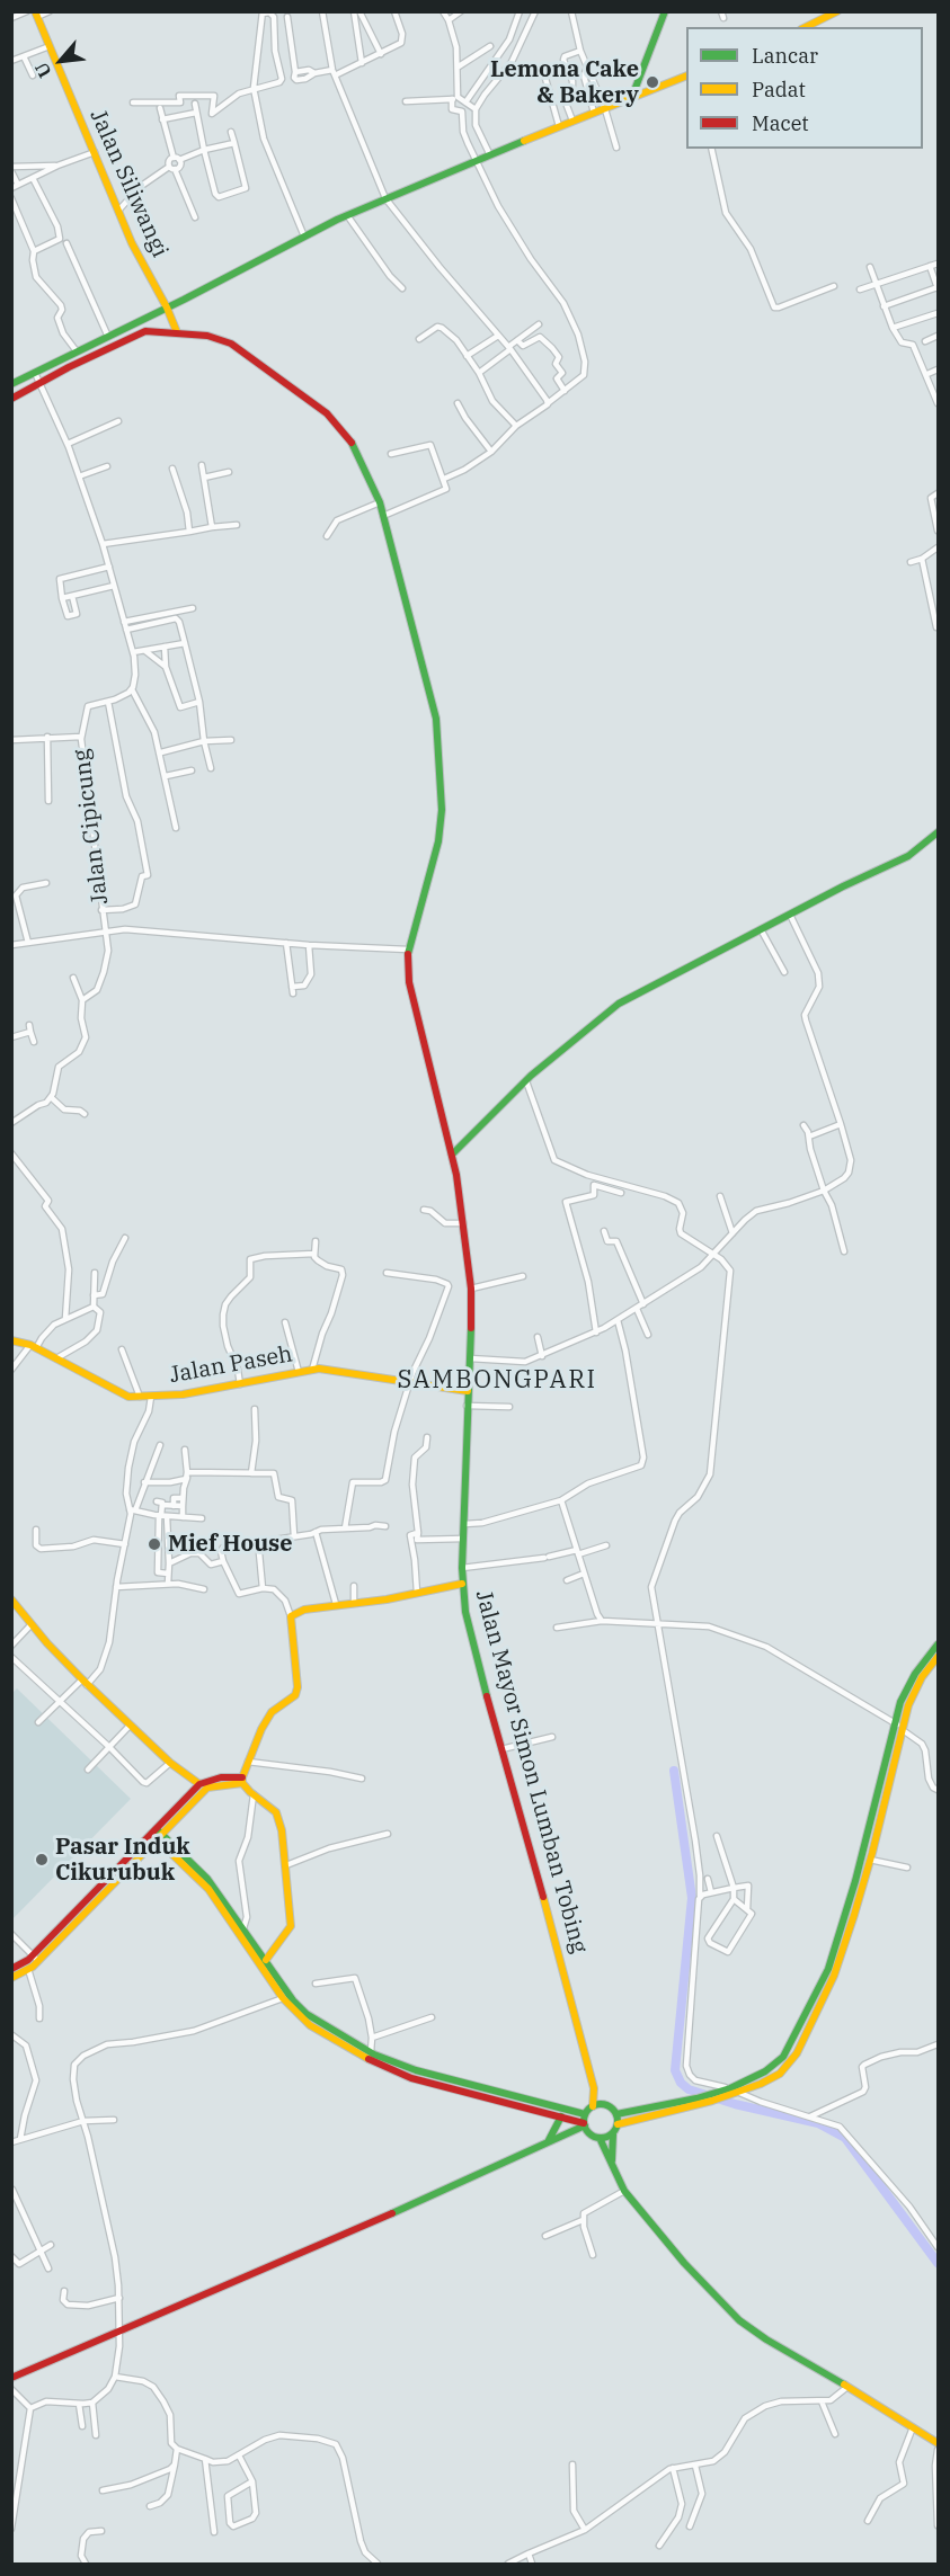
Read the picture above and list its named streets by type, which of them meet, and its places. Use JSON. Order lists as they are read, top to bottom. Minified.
{"streets":{"main road":["Jalan Siliwangi","Jalan Paseh","Jalan Mayor Simon Lumban Tobing"],"street":["Jalan Cipicung"]},"crossings":[["Jalan Siliwangi","Jalan Mayor Simon Lumban Tobing"],["Jalan Paseh","Jalan Mayor Simon Lumban Tobing"]],"districts":["SAMBONGPARI"],"places":["Lemona Cake & Bakery","Mief House","Pasar Induk Cikurubuk"],"legend":["Lancar","Padat","Macet"],"north":"bottom left"}
